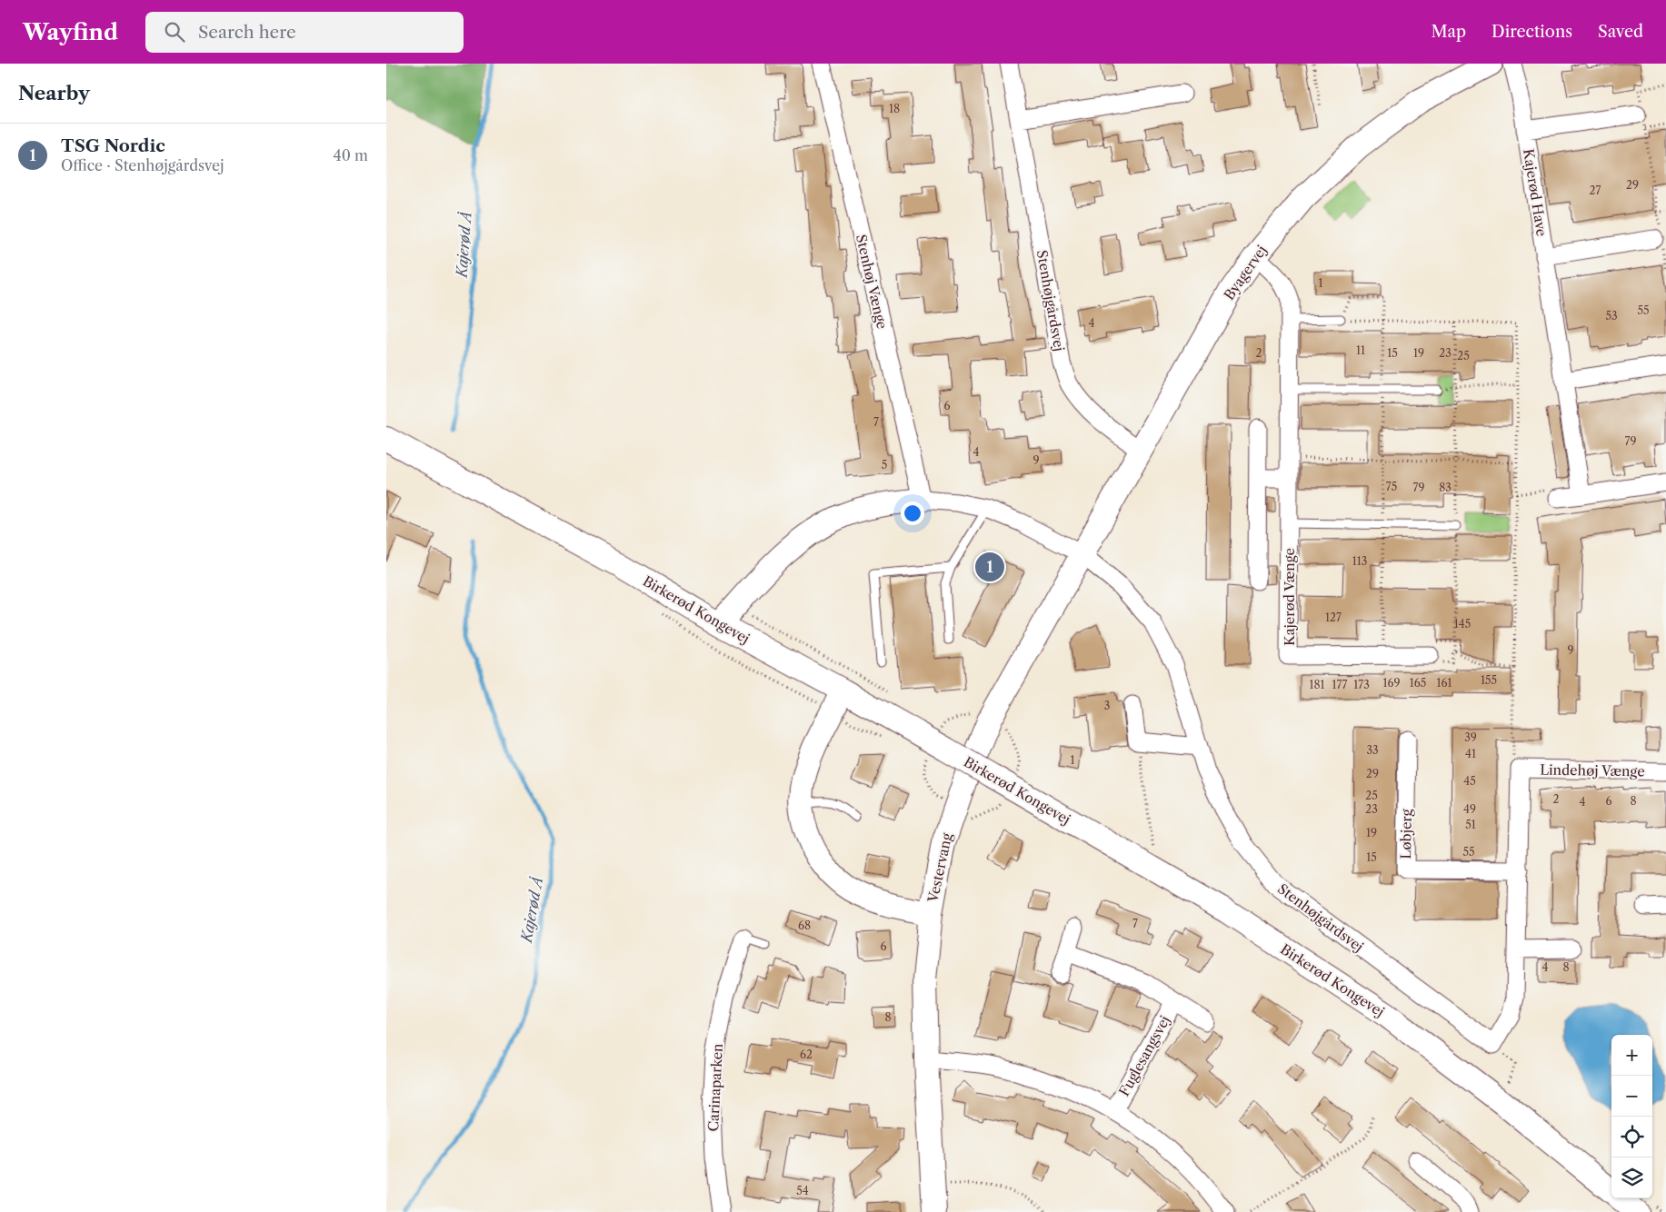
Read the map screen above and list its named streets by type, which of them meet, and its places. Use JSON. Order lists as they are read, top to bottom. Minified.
{"streets":{"main road":["Byagervej","Birkerød Kongevej","Vestervang"],"street":["Kajerød Have","Stenhøj Vænge","Stenhøjgårdsvej","Kajerød Vænge","Lindehøj Vænge","Løbjerg","Fuglesangsvej","Carinaparken"]},"crossings":[["Byagervej","Stenhøjgårdsvej"],["Byagervej","Kajerød Vænge"],["Byagervej","Vestervang"],["Stenhøj Vænge","Stenhøjgårdsvej"],["Stenhøjgårdsvej","Vestervang"],["Vestervang","Fuglesangsvej"]],"water":["Kajerød Å"],"house_numbers":["18","29","27","1","55","53","4","11","2","15","19","23","25","6","7","79","4","9","5","75","79","83","113","127","145","9","155","169","165","161","181","177","173","3","39","33","41","1","29","45","25","2","6","8","4","23","49","51","19","55","15","7","68","6","4","8","8","62","54"],"page":{"header":"Wayfind","search":"Search here","nav":["Map","Directions","Saved"],"heading":"Nearby","list":[{"mark":"1","name":"TSG Nordic","note":"Office · Stenhøjgårdsvej","value":"40 m"}],"pins":"1","map_buttons":["+","−"]}}
